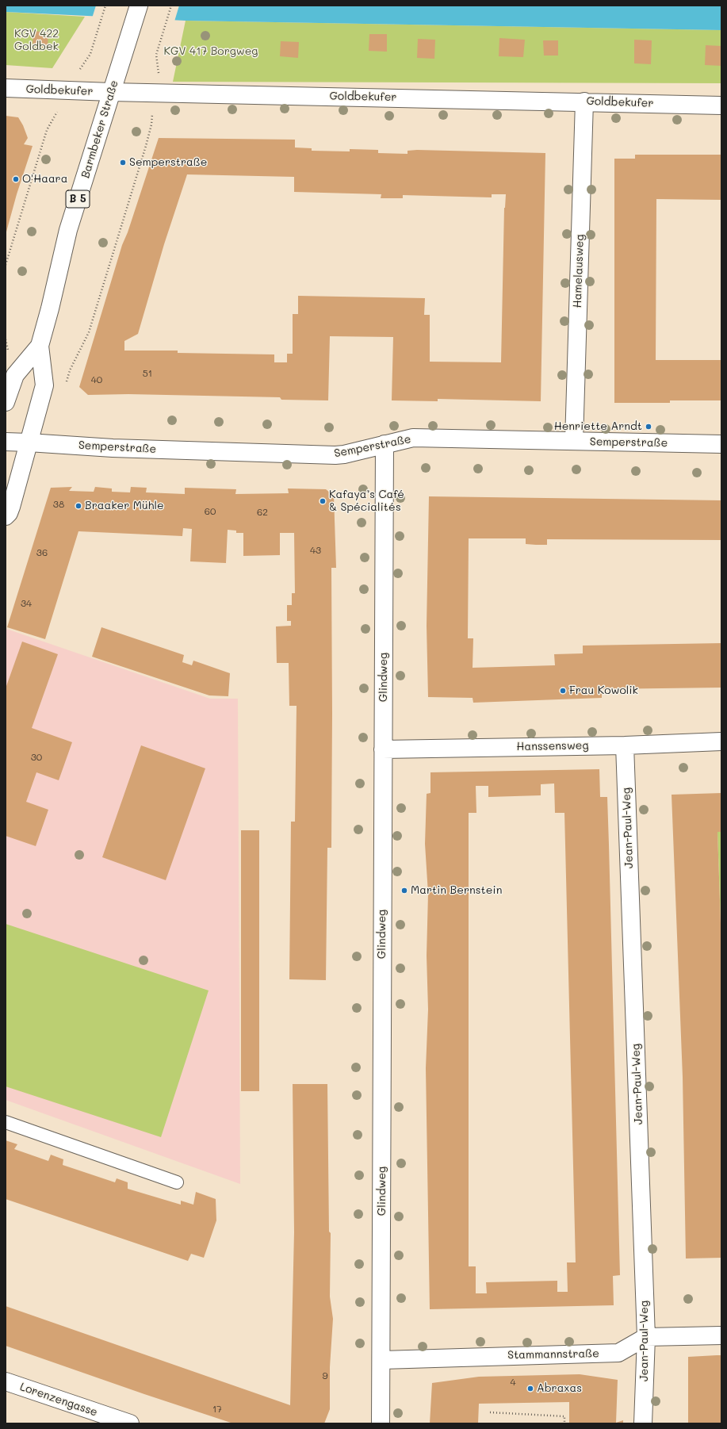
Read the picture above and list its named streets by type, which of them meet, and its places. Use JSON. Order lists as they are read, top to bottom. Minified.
{"streets":{"street":["Goldbekufer","Barmbeker Straße","B 5","Hamelausweg","Semperstraße","Glindweg","Hanssensweg","Jean-Paul-Weg","Stammannstraße","Lorenzengasse"]},"crossings":[["Goldbekufer","Barmbeker Straße"],["Goldbekufer","Hamelausweg"],["Barmbeker Straße","Semperstraße"],["Hamelausweg","Semperstraße"],["Semperstraße","Glindweg"],["Glindweg","Hanssensweg"],["Glindweg","Stammannstraße"],["Hanssensweg","Jean-Paul-Weg"],["Jean-Paul-Weg","Stammannstraße"]],"parks":["KGV 422 Goldbek","KGV 417 Borgweg"],"places":["Semperstraße","O'Haara","Henriette Arndt","Kafaya’s Café & Spécialités","Braaker Mühle","Frau Kowolik","Martin Bernstein","Abraxas"],"house_numbers":["51","40","38","60","62","43","36","34","30","9","4","17"]}
